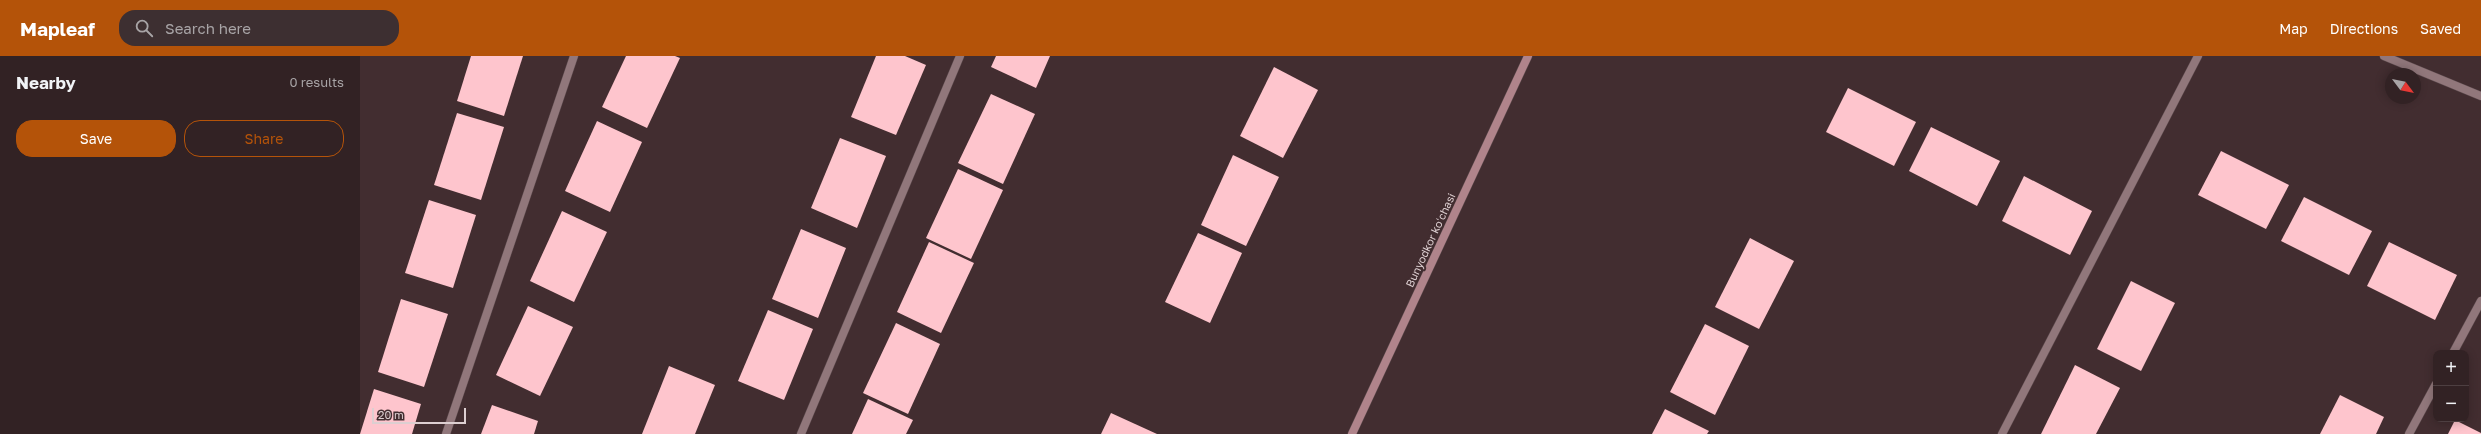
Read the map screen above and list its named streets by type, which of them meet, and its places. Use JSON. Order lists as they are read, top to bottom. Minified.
{"streets":{"main road":["Bunyodkor koʻchasi"]},"scale_bar":"20 m","north":"bottom right","page":{"header":"Mapleaf","search":"Search here","nav":["Map","Directions","Saved"],"heading":["Nearby","0 results"],"buttons":["Save","Share"],"map_buttons":["+","−"],"scale":"20 m"}}
